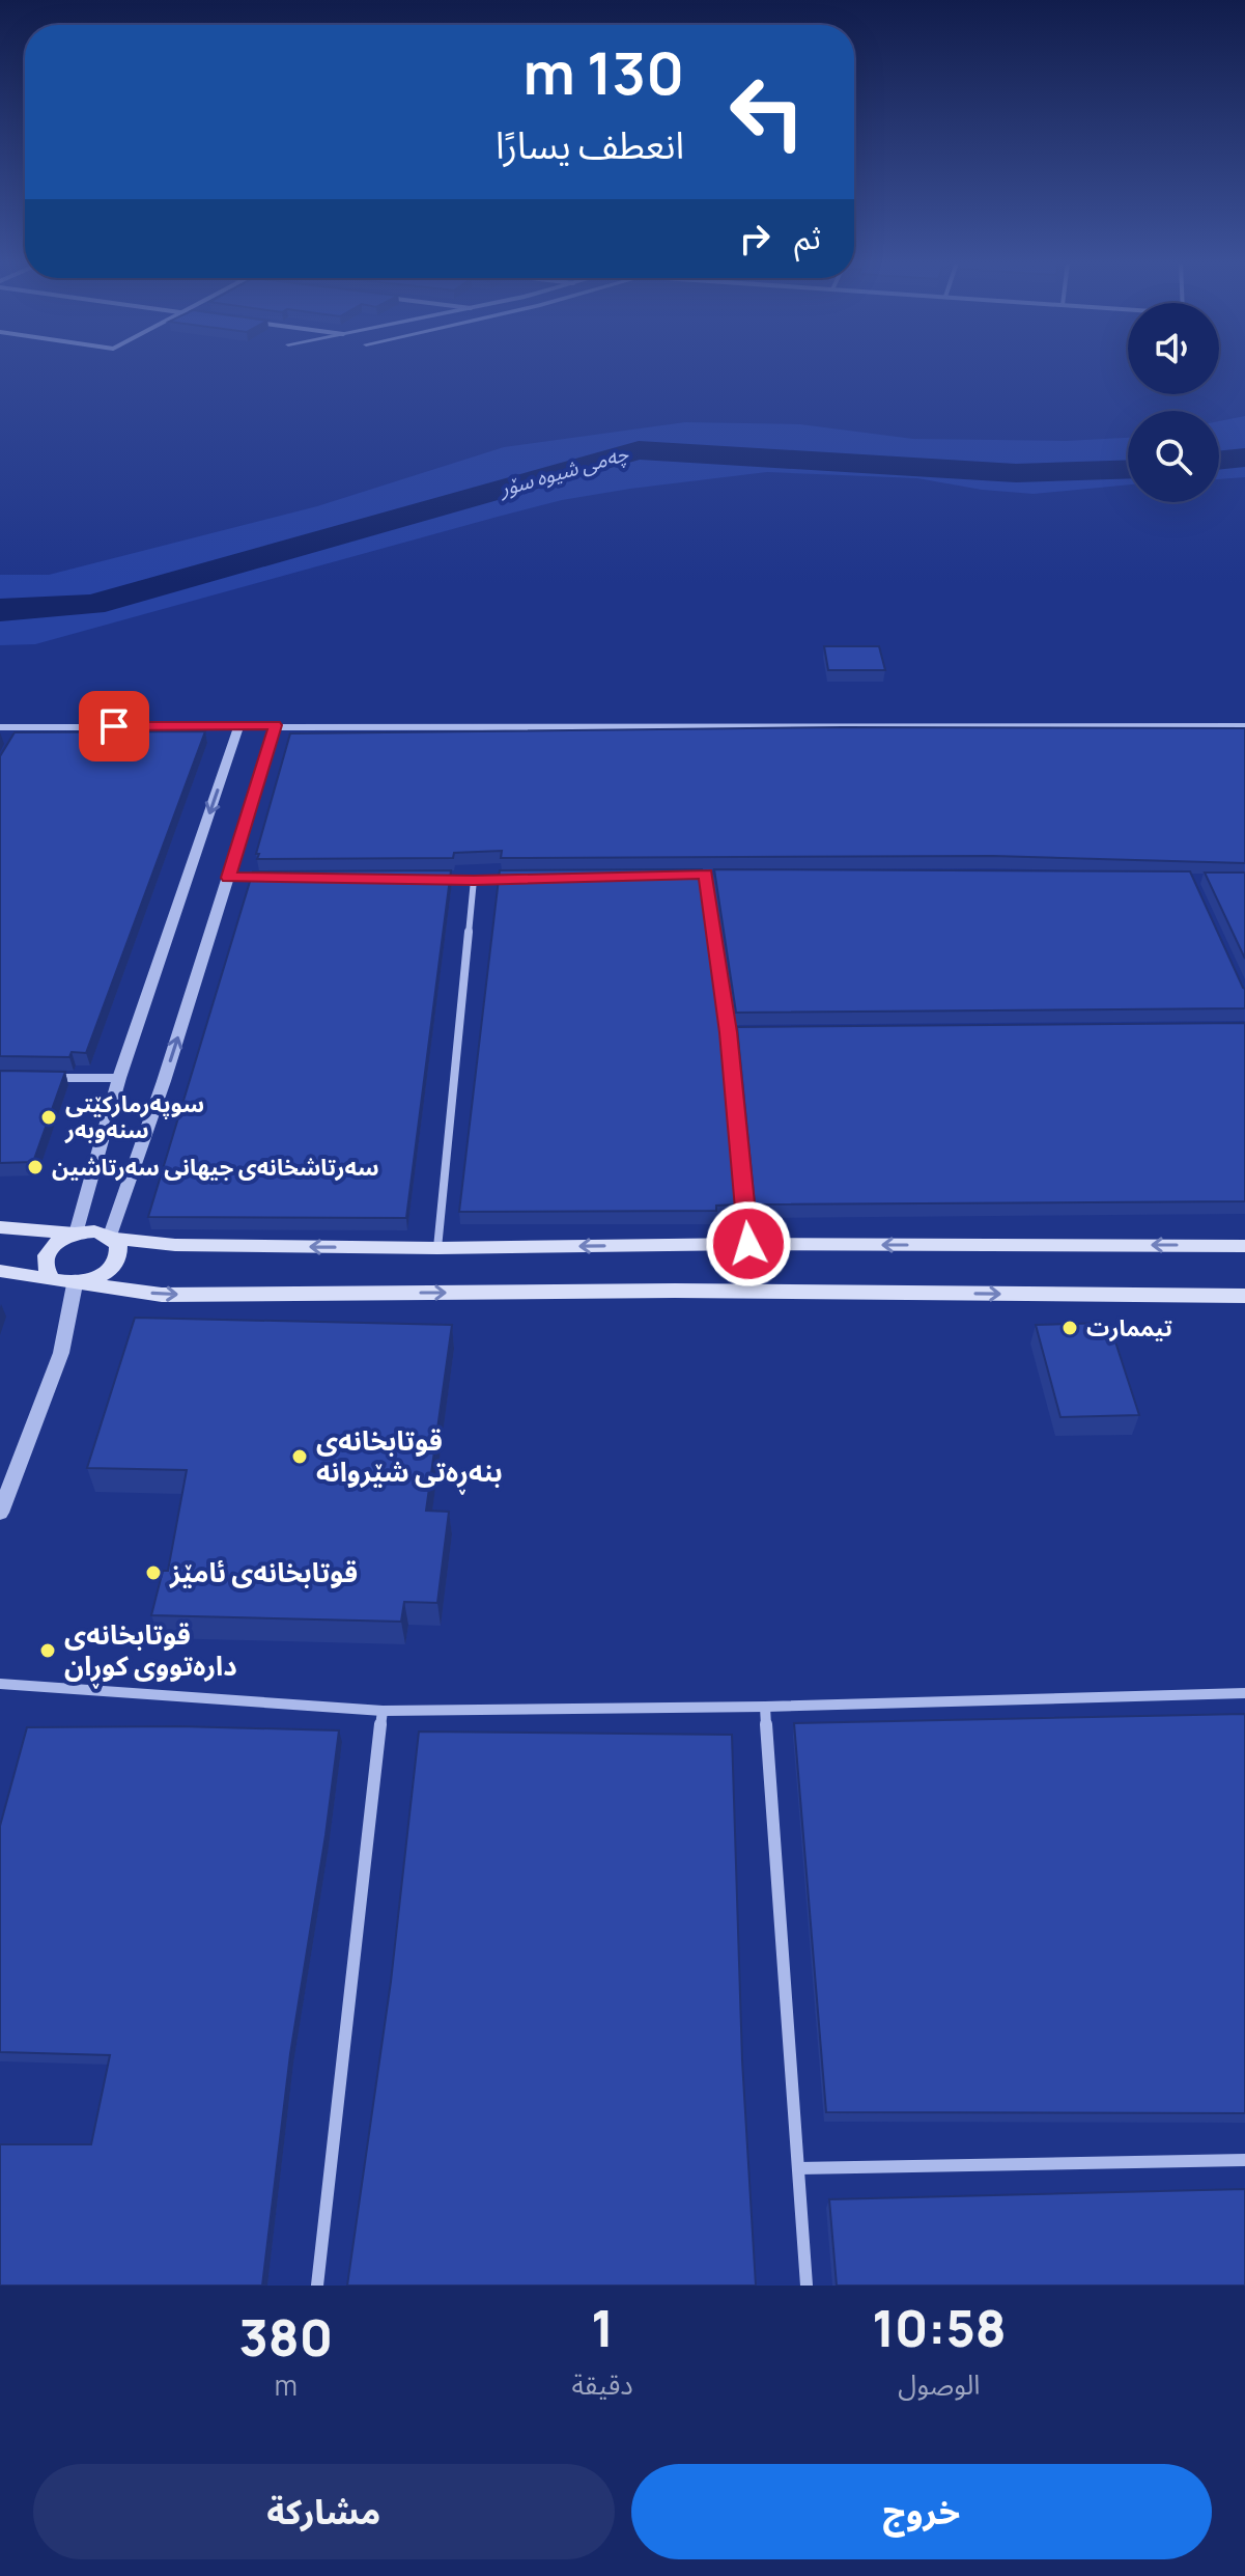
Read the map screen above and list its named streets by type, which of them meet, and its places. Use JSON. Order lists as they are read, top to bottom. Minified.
{"water":["چەمی شیوە سۆر"],"places":["سوپەرمارکێتی سنەوبەر","سەرتاشخانەی جیهانی سەرتاشین","تیممارت","قوتابخانەی بنەڕەتی شێروانە","قوتابخانەی ئامێز","قوتابخانەی دارەتووی کوڕان"],"page":{"turn":["130 m","انعطف يسارًا"],"then":"ثم","eta":["10:58","الوصول","1","دقيقة","380","m"],"buttons":["خروج","مشاركة"]}}
